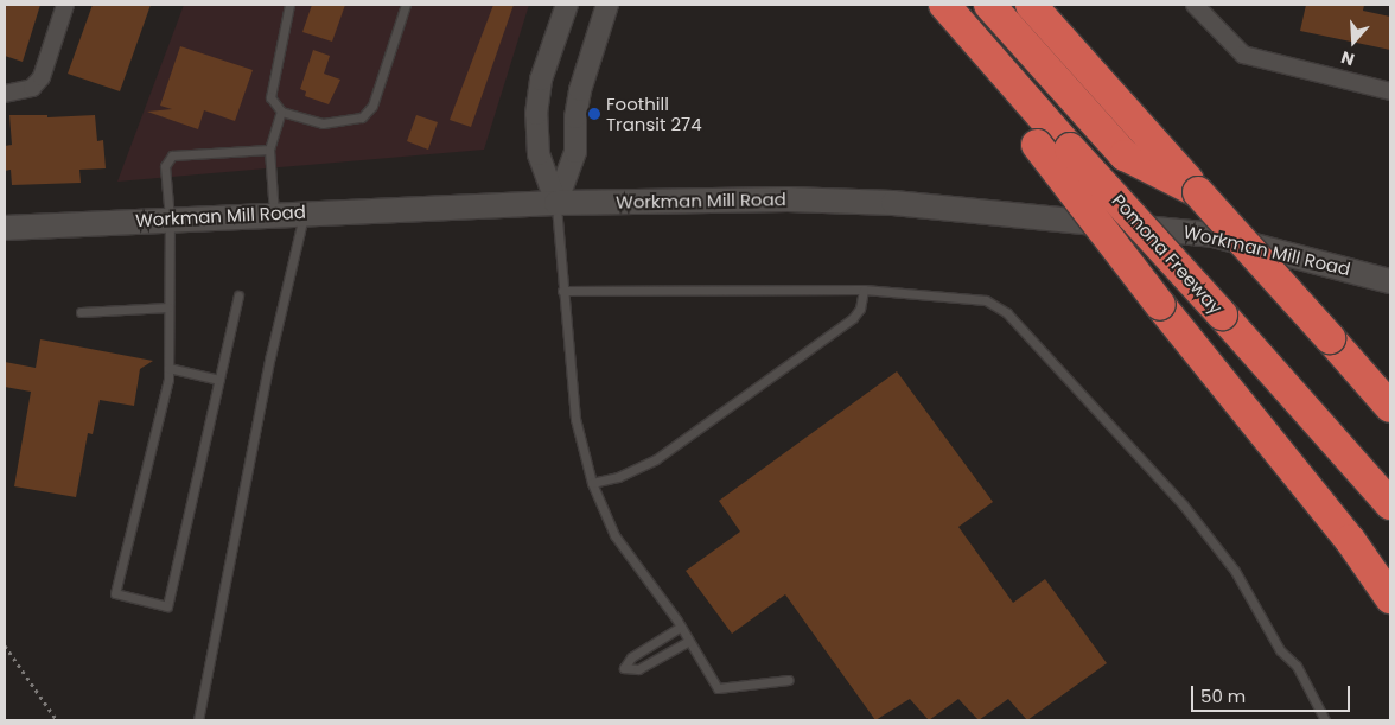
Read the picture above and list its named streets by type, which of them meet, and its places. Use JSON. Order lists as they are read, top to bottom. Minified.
{"streets":{"highway":["Pomona Freeway"],"main road":["Workman Mill Road"]},"places":["Foothill Transit 274"],"scale_bar":"50 m","north":"bottom"}
